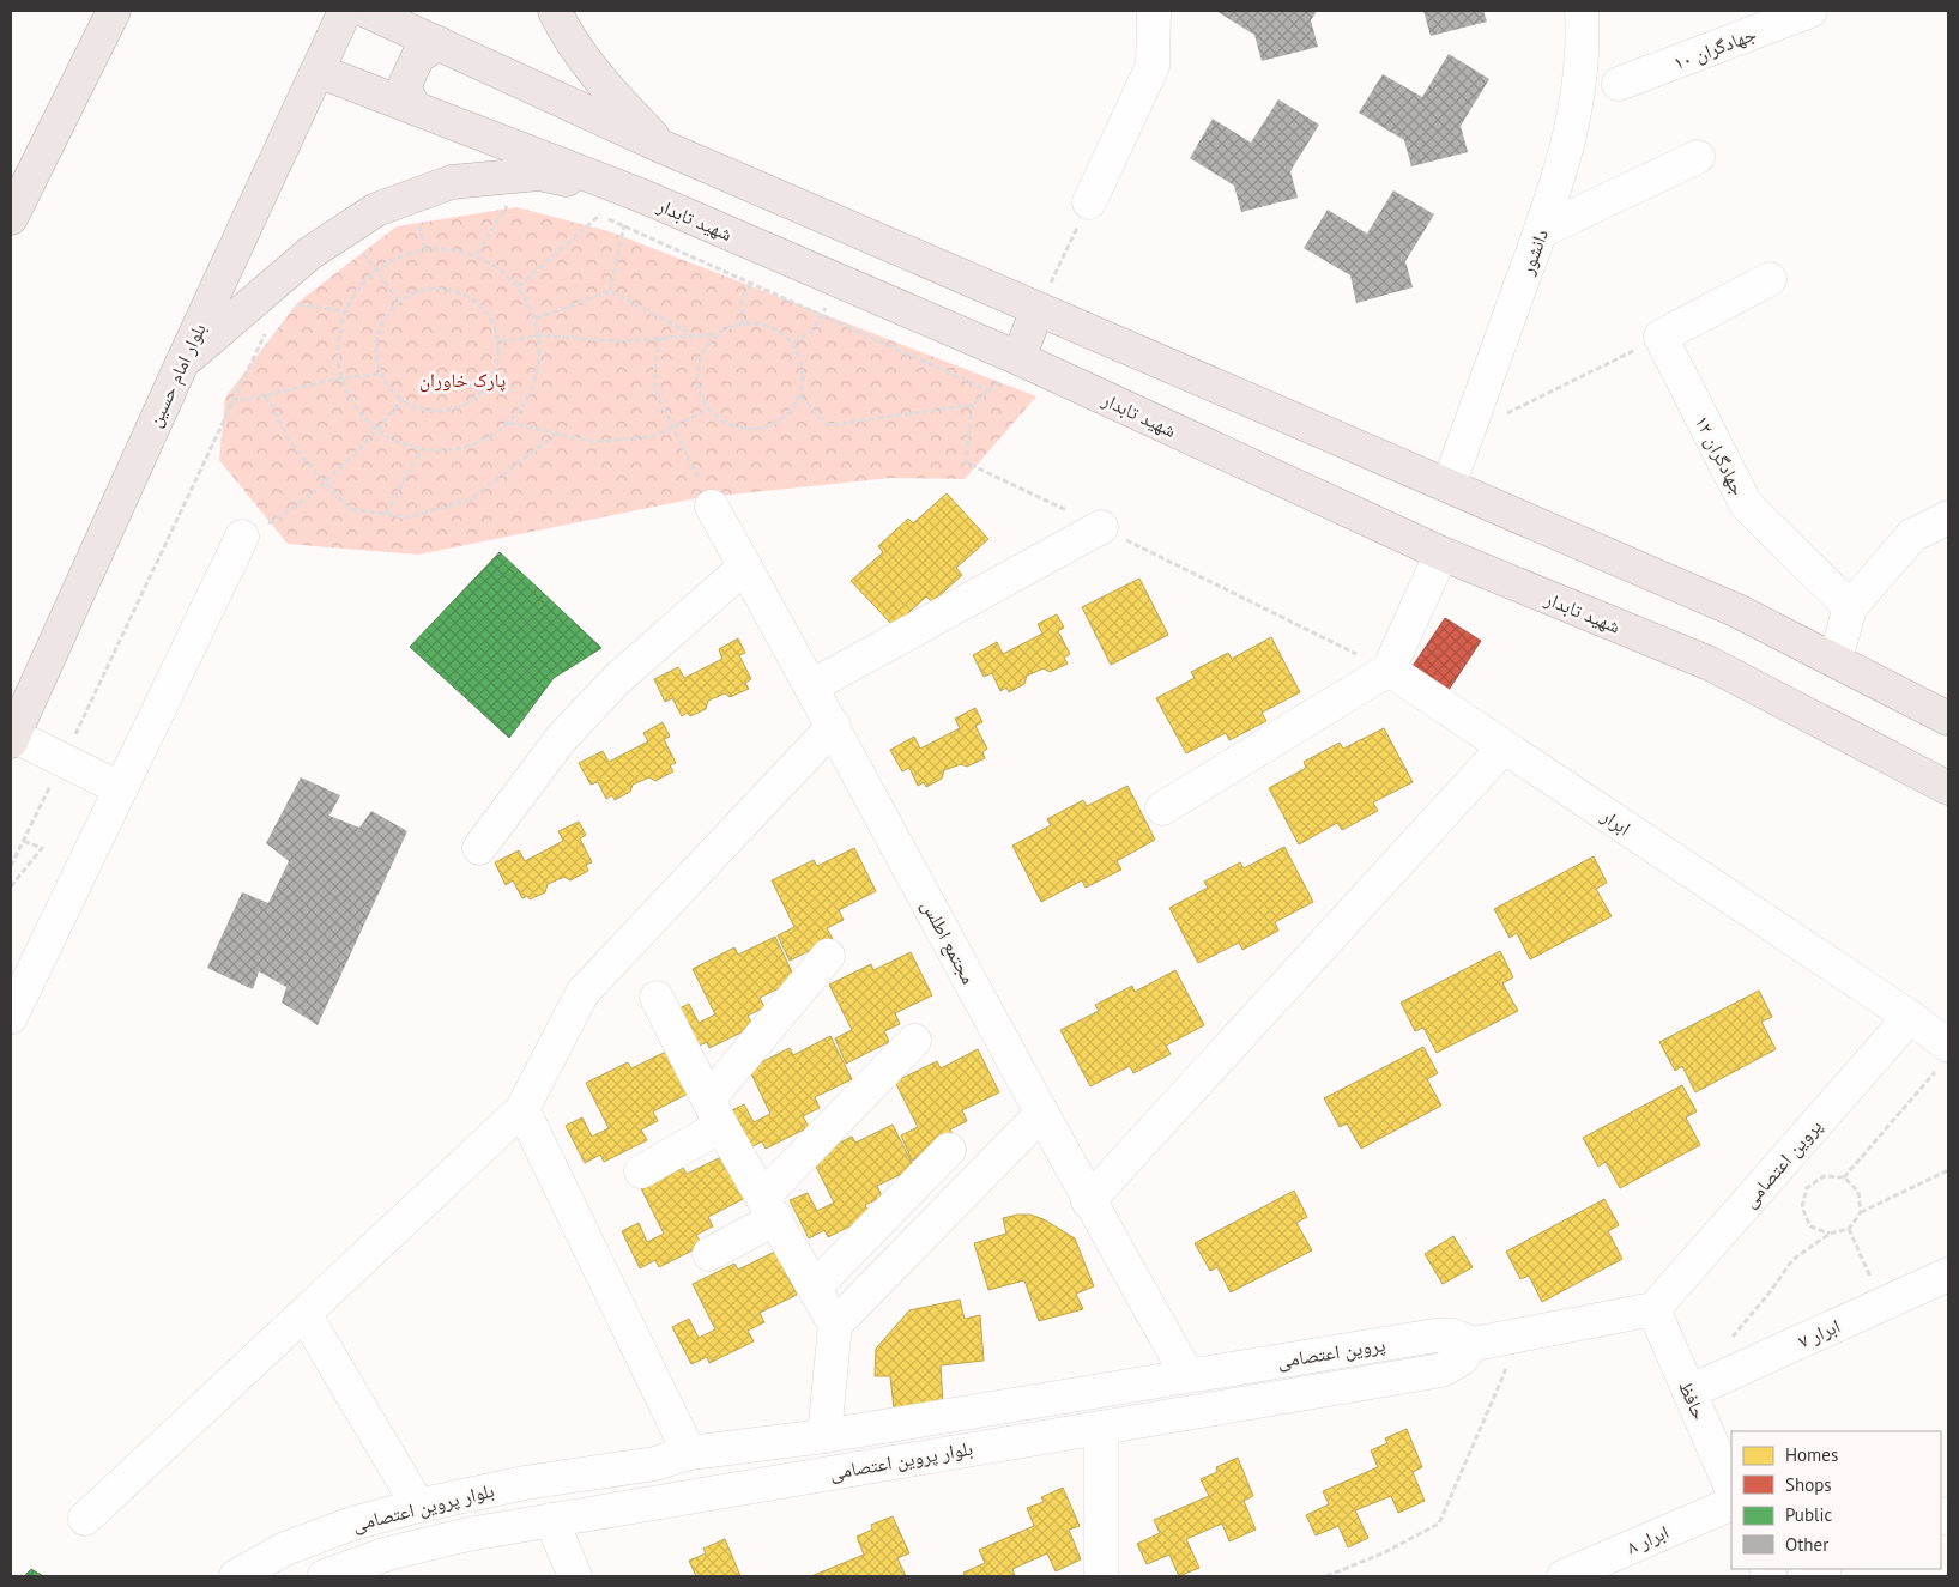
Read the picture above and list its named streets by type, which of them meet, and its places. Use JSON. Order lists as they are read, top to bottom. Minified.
{"streets":{"main road":["شهید تابدار","بلوار امام حسین"],"street":["جهادگران ۱۰","دانشور","جهادگران ۱۲","ابرار","مجتمع اطلس","پروین اعتصامی","ابرار ۷","حافظ","بلوار پروین اعتصامی","ابرار ۸"]},"crossings":[["شهید تابدار","بلوار امام حسین"],["ابرار","پروین اعتصامی"],["مجتمع اطلس","پروین اعتصامی"],["مجتمع اطلس","بلوار پروین اعتصامی"],["پروین اعتصامی","حافظ"],["پروین اعتصامی","بلوار پروین اعتصامی"],["ابرار ۷","حافظ"]],"parks":["پارک خاوران"],"legend":["Homes","Shops","Public","Other"]}
